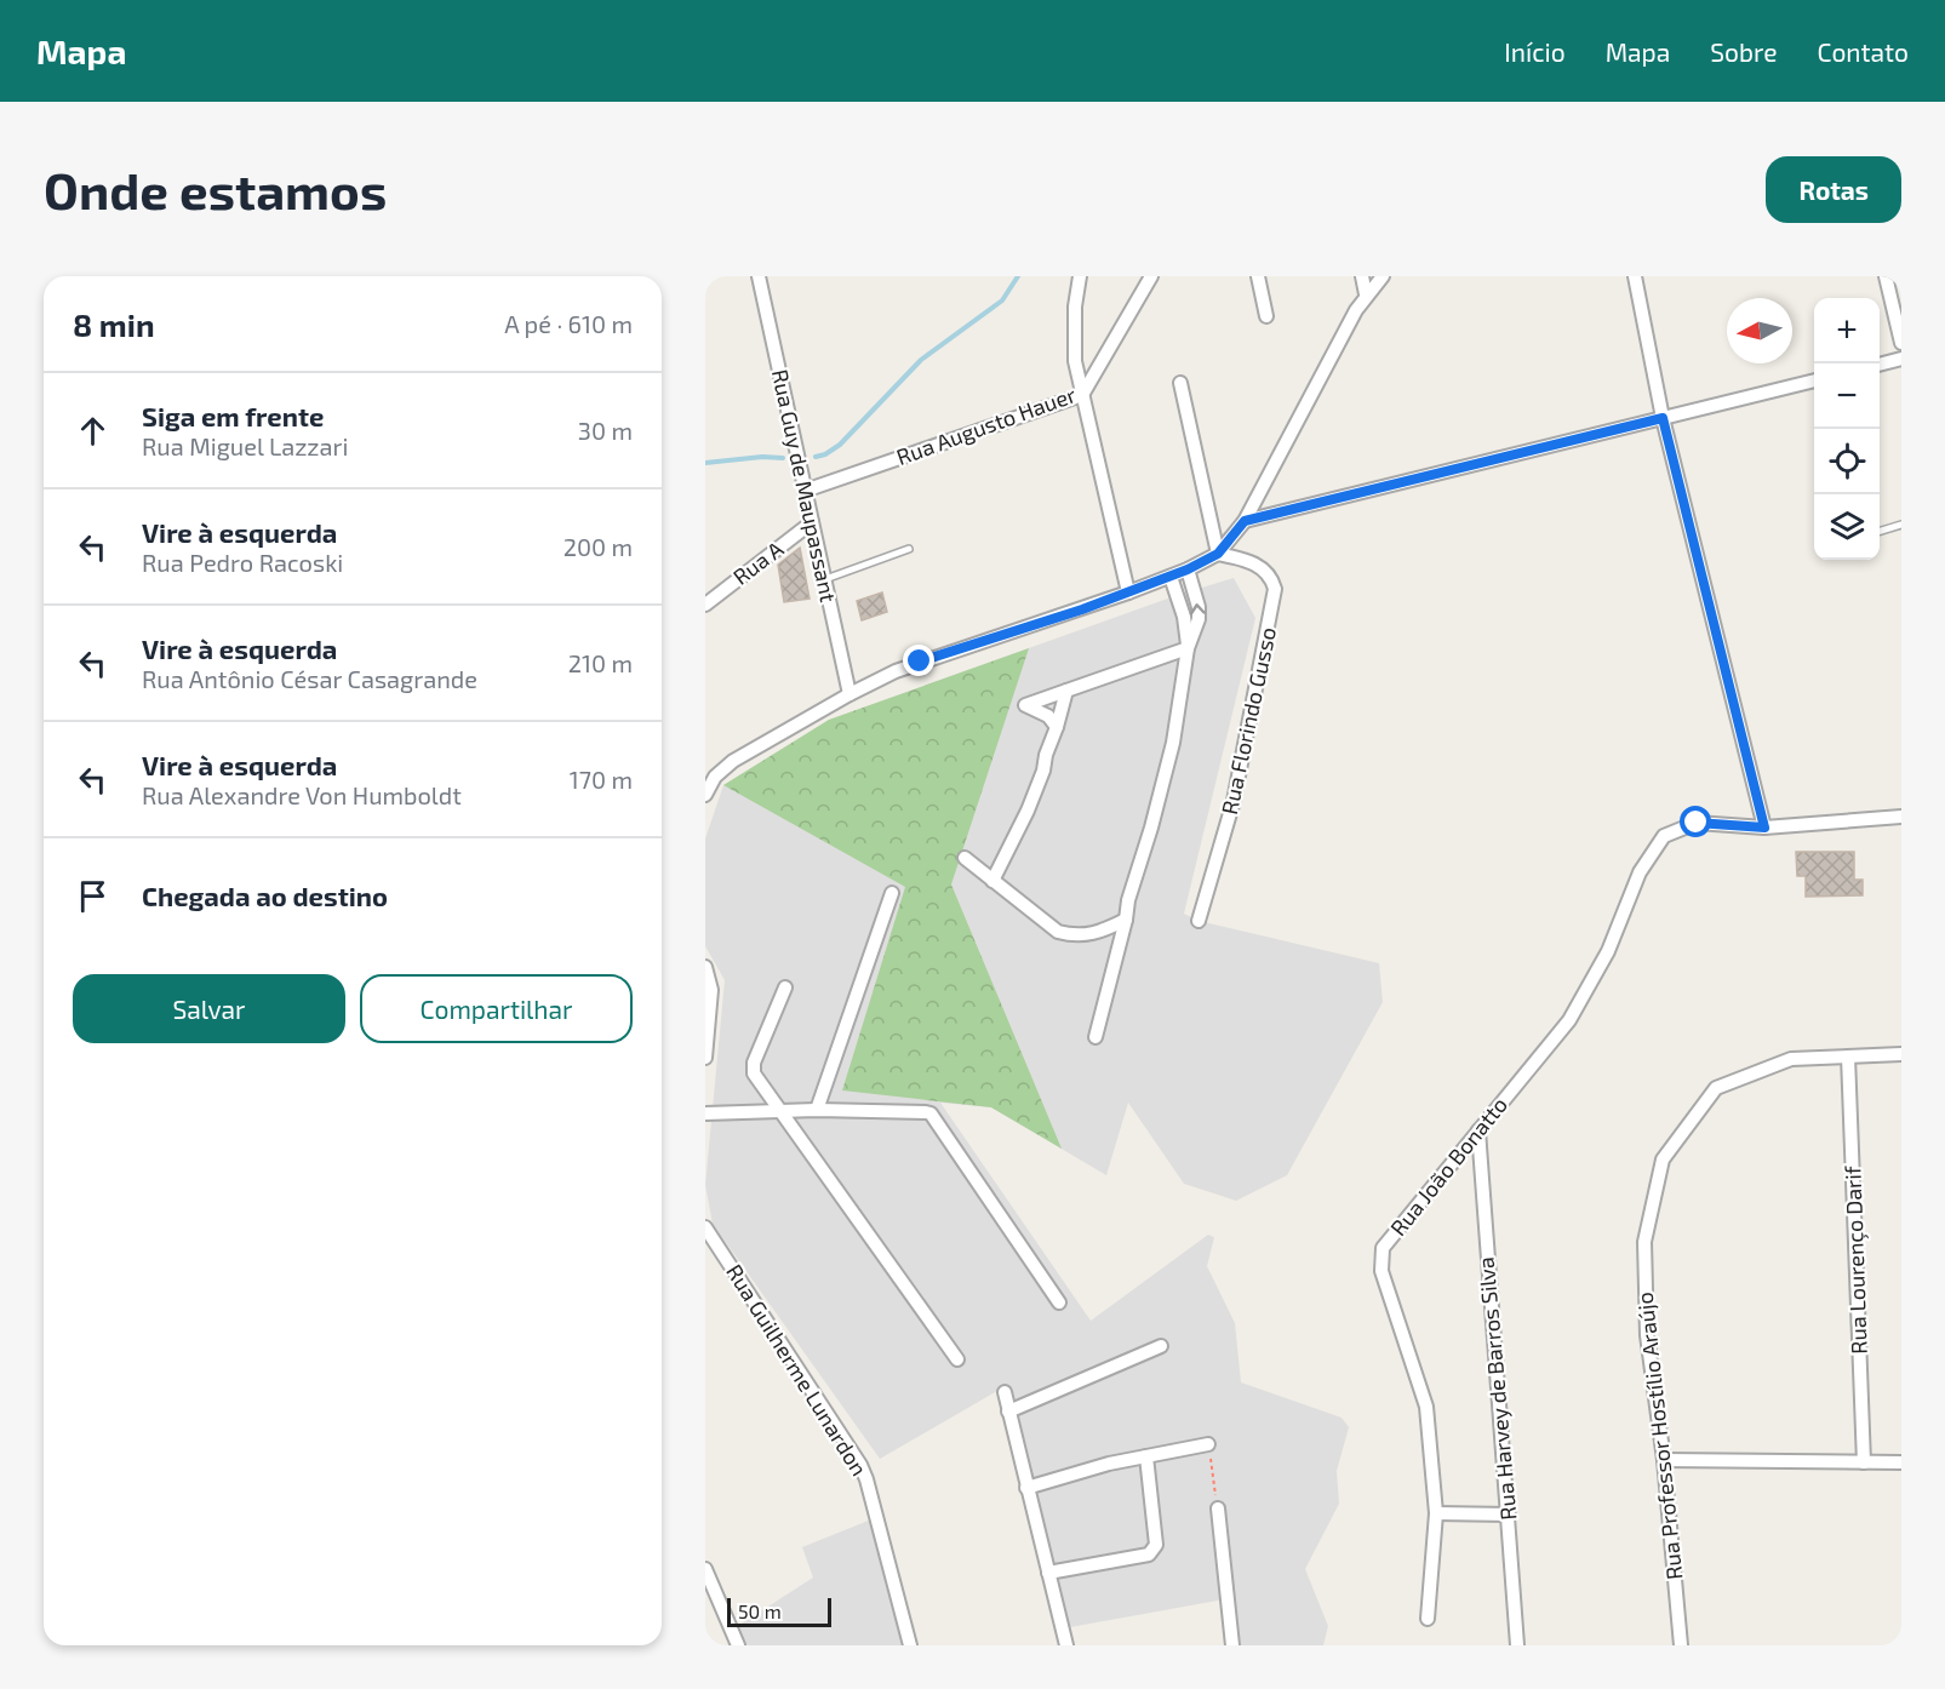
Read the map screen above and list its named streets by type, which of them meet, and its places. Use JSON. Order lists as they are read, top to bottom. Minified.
{"streets":{"street":["Rua Augusto Hauer","Rua Guy de Maupassant","Rua A","Rua Florindo Gusso","Rua João Bonatto","Rua Lourenço Darif","Rua Guilherme Lunardon","Rua Harvey de Barros Silva","Rua Professor Hostílio Araújo"]},"crossings":[["Rua Augusto Hauer","Rua Guy de Maupassant"],["Rua Guy de Maupassant","Rua A"],["Rua João Bonatto","Rua Harvey de Barros Silva"],["Rua Lourenço Darif","Rua Professor Hostílio Araújo"]],"scale_bar":"50 m","north":"left","page":{"header":"Mapa","nav":["Início","Mapa","Sobre","Contato"],"buttons":["Rotas",["Salvar","Compartilhar"]],"title":"Onde estamos","heading":["8 min","A pé · 610 m"],"map_buttons":["+","−"],"list":[["Siga em frente","Rua Miguel Lazzari","30 m"],["Vire à esquerda","Rua Pedro Racoski","200 m"],["Vire à esquerda","Rua Antônio César Casagrande","210 m"],["Vire à esquerda","Rua Alexandre Von Humboldt","170 m"],"Chegada ao destino"],"scale":"50 m"}}
